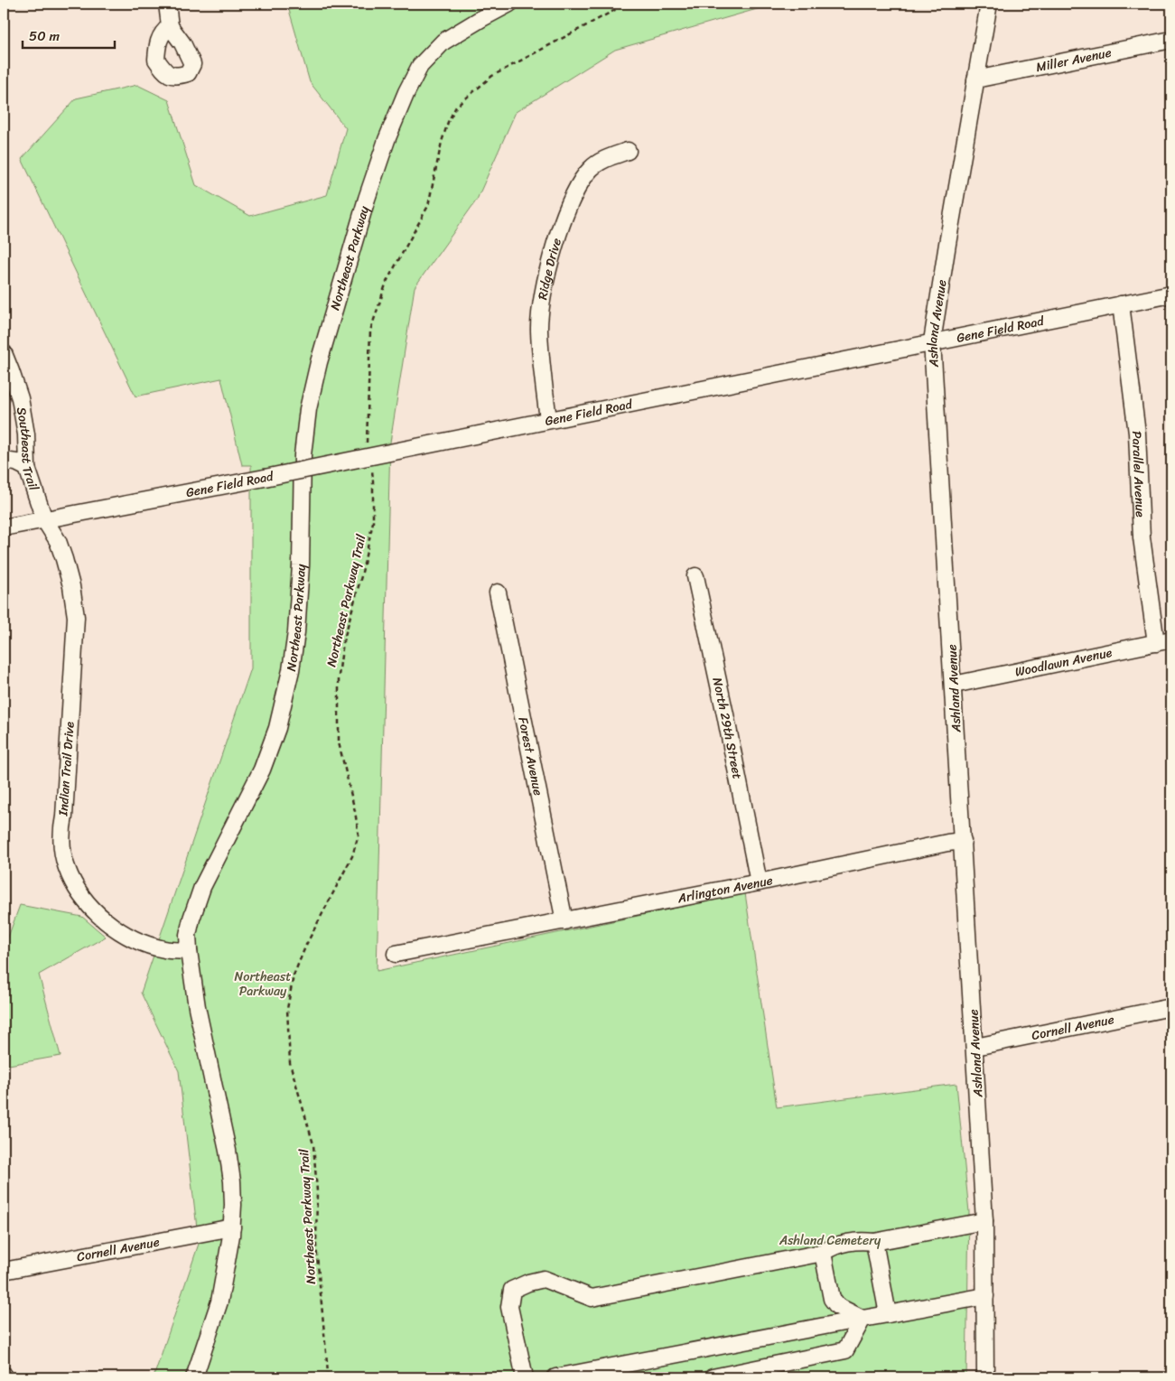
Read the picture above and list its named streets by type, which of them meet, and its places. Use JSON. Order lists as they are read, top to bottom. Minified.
{"streets":{"street":["Miller Avenue","Northeast Parkway","Ridge Drive","Ashland Avenue","Gene Field Road","Southeast Trail","Parallel Avenue","Woodlawn Avenue","North 29th Street","Forest Avenue","Indian Trail Drive","Arlington Avenue","Cornell Avenue"],"path":["Northeast Parkway Trail"]},"crossings":[["Miller Avenue","Ashland Avenue"],["Northeast Parkway","Indian Trail Drive"],["Northeast Parkway","Cornell Avenue"],["Ridge Drive","Gene Field Road"],["Ashland Avenue","Gene Field Road"],["Ashland Avenue","Woodlawn Avenue"],["Ashland Avenue","Arlington Avenue"],["Ashland Avenue","Cornell Avenue"],["Gene Field Road","Southeast Trail"],["Gene Field Road","Parallel Avenue"],["Gene Field Road","Northeast Parkway Trail"],["Gene Field Road","Indian Trail Drive"],["Southeast Trail","Indian Trail Drive"],["Parallel Avenue","Woodlawn Avenue"],["North 29th Street","Arlington Avenue"],["Forest Avenue","Arlington Avenue"]],"parks":["Northeast Parkway","Ashland Cemetery"],"scale_bar":"50 m"}
